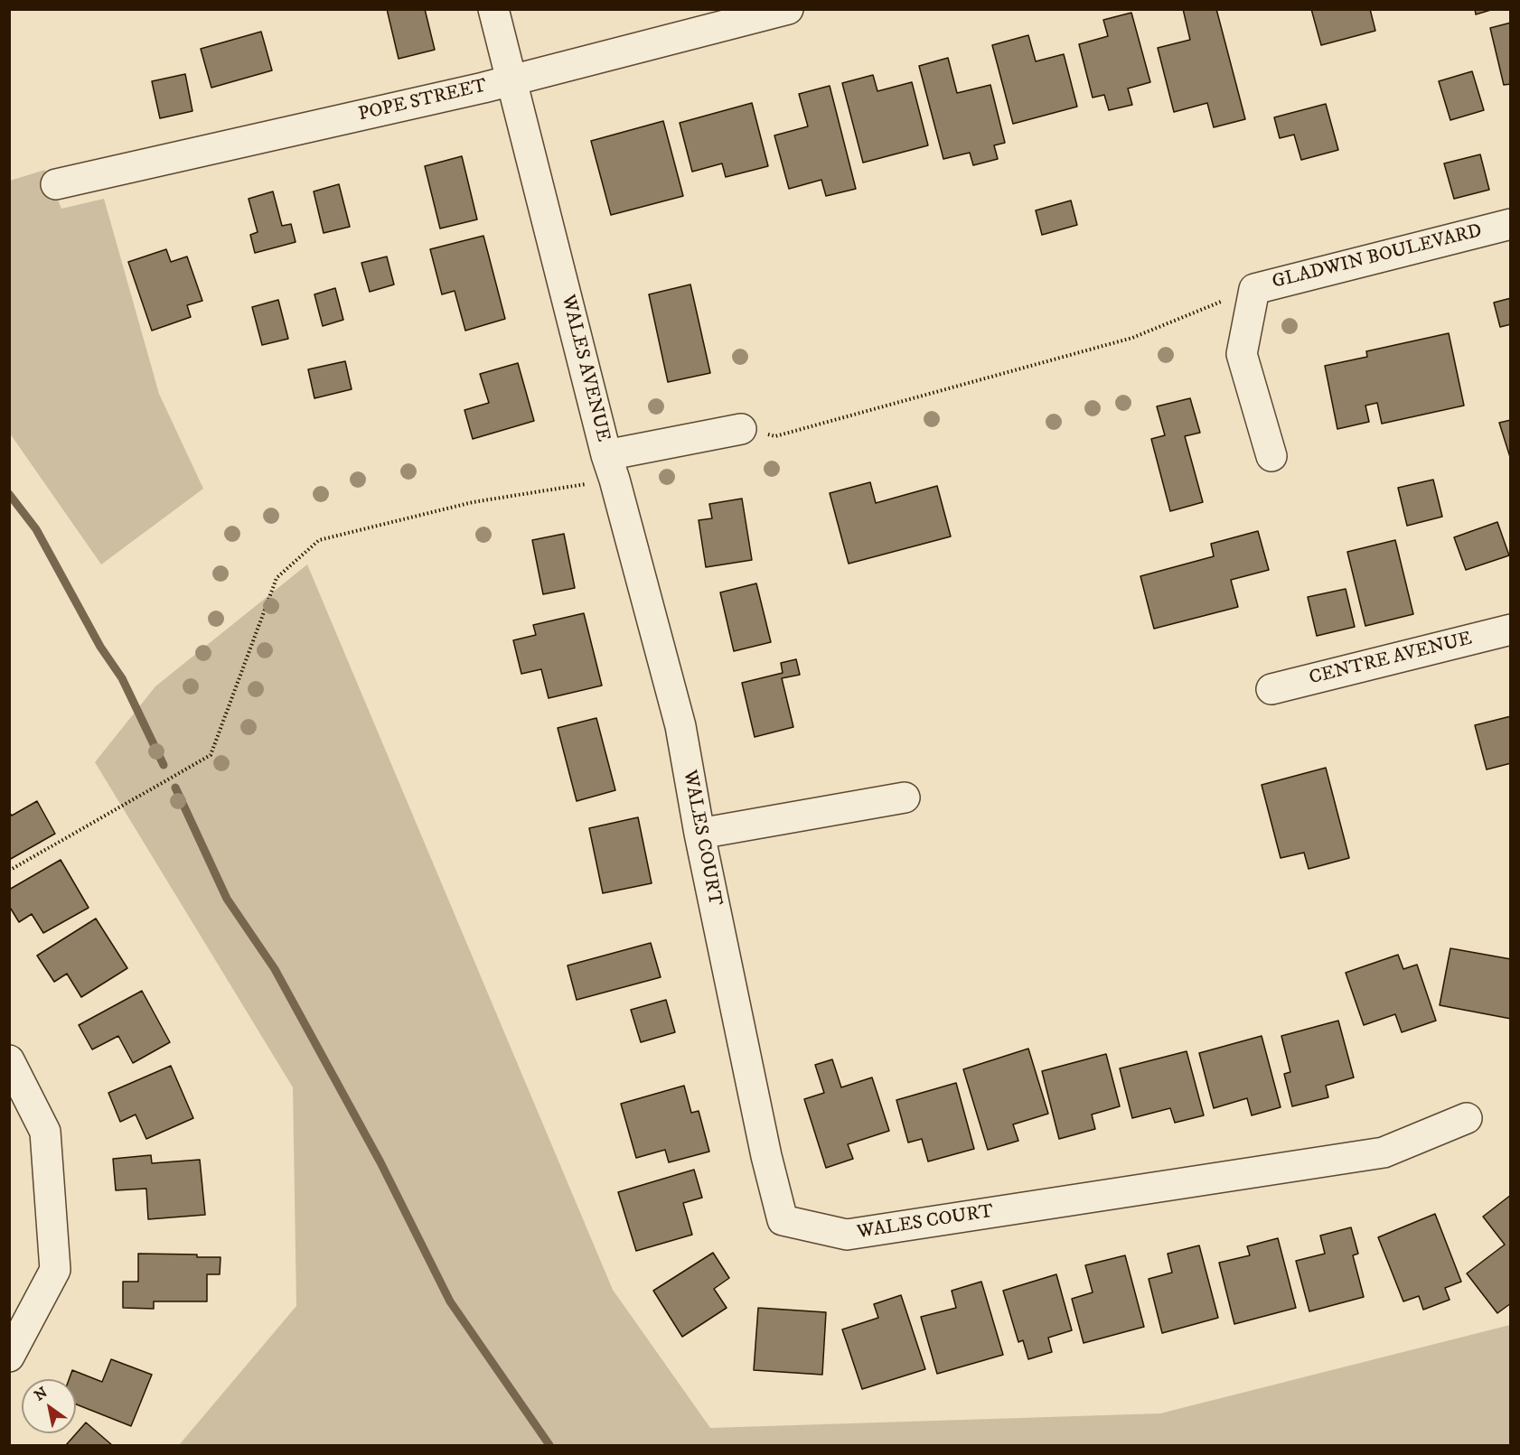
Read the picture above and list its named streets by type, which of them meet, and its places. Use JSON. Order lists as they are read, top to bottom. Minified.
{"streets":{"street":["POPE STREET","GLADWIN BOULEVARD","WALES AVENUE","CENTRE AVENUE","WALES COURT"]},"crossings":[["POPE STREET","WALES AVENUE"],["WALES AVENUE","WALES COURT"]],"north":"top left"}
